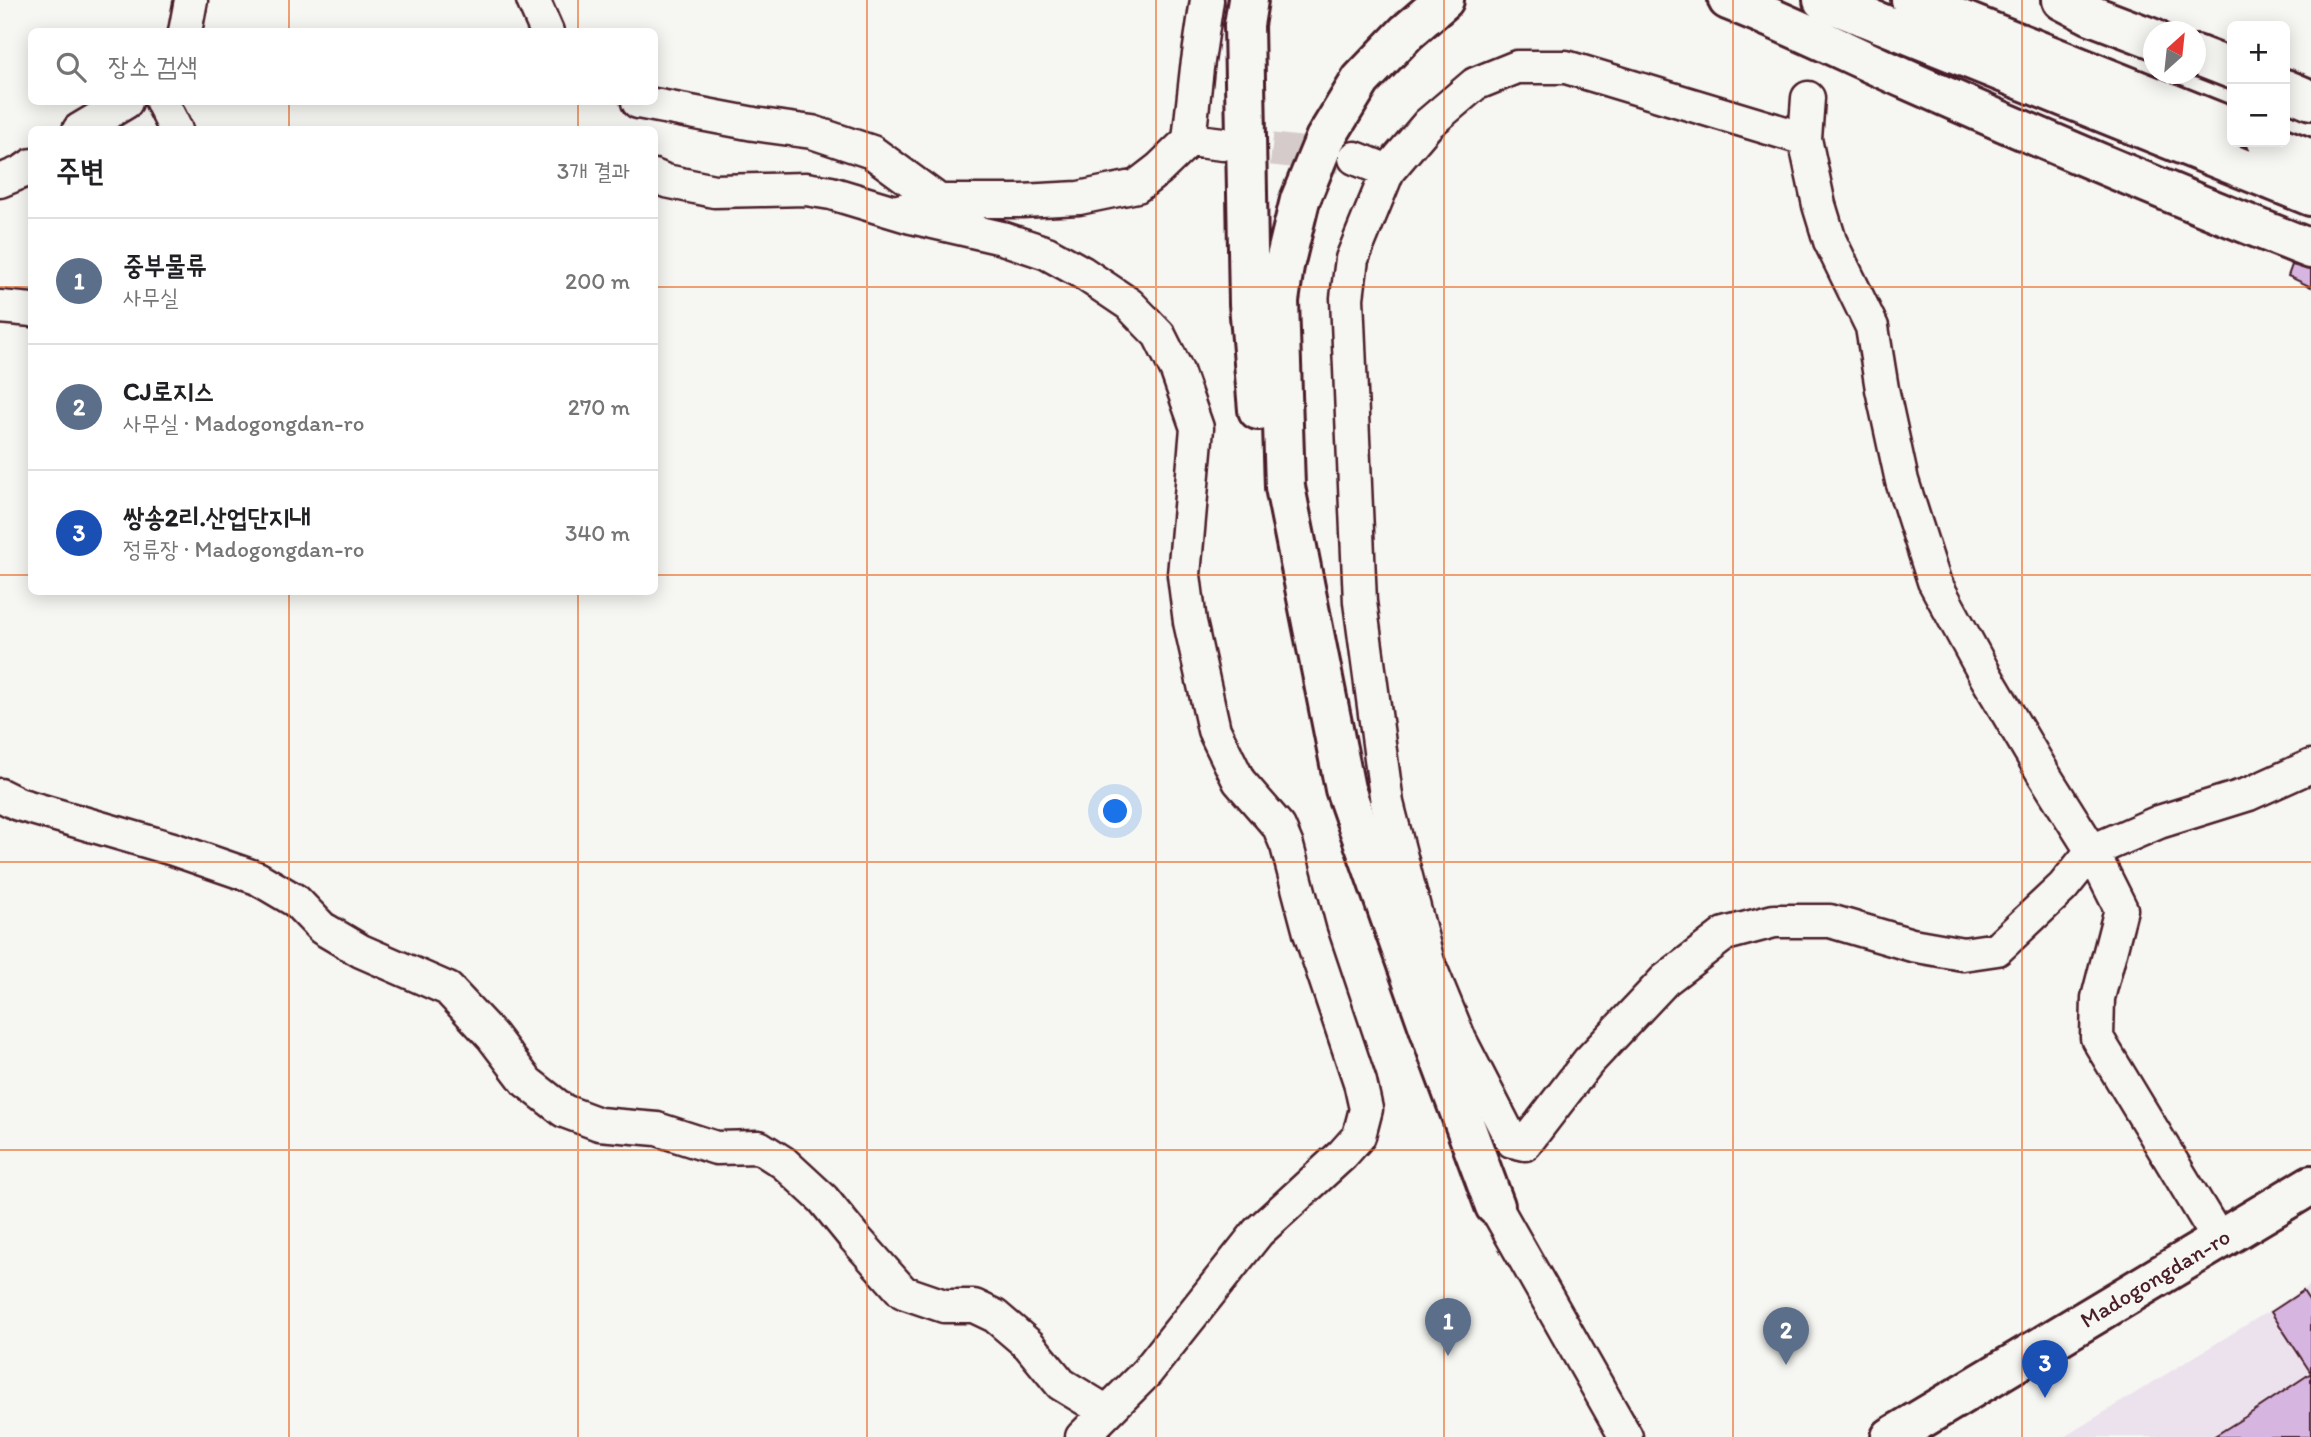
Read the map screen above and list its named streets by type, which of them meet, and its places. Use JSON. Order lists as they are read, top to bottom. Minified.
{"streets":{"main road":["Madogongdan-ro"]},"north":"top right","page":{"map_buttons":["+","−"],"search":"장소 검색","heading":["주변","3개 결과"],"list":[{"mark":"1","name":"중부물류","note":"사무실","value":"200 m"},{"mark":"2","name":"CJ로지스","note":"사무실 · Madogongdan-ro","value":"270 m"},{"mark":"3","name":"쌍송2리.산업단지내","note":"정류장 · Madogongdan-ro","value":"340 m"}],"pins":["1","2","3"]}}
